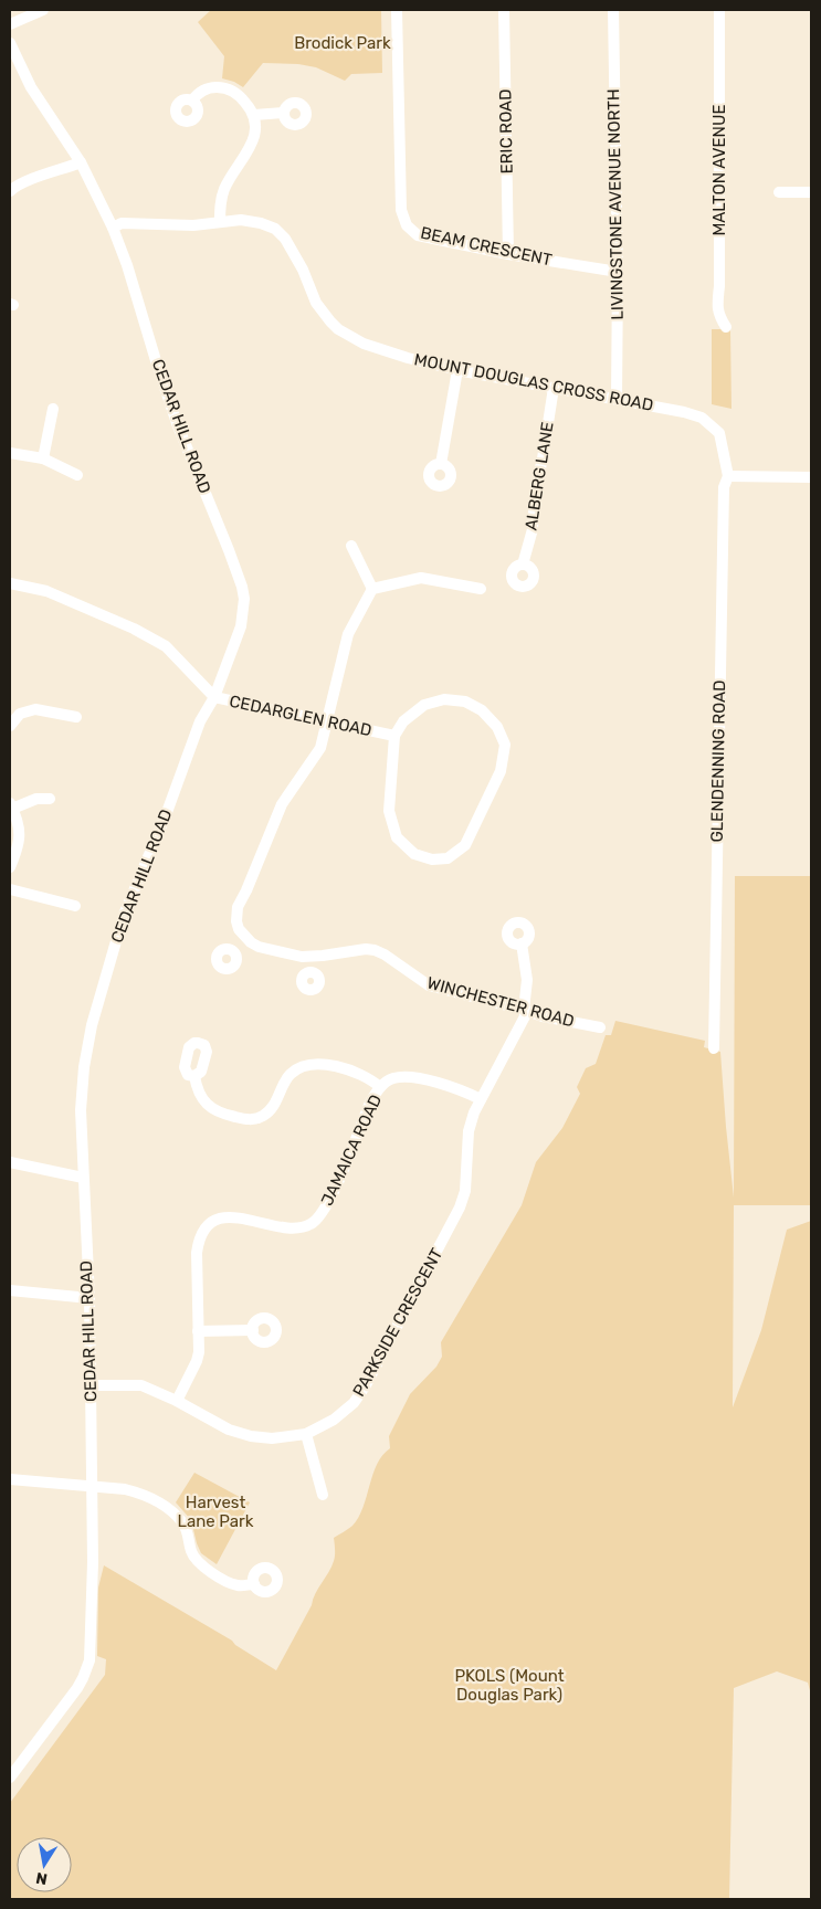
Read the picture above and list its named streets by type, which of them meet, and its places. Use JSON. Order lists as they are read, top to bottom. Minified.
{"streets":{"street":["ERIC ROAD","MALTON AVENUE","LIVINGSTONE AVENUE NORTH","BEAM CRESCENT","MOUNT DOUGLAS CROSS ROAD","CEDAR HILL ROAD","ALBERG LANE","CEDARGLEN ROAD","GLENDENNING ROAD","WINCHESTER ROAD","JAMAICA ROAD","PARKSIDE CRESCENT"]},"crossings":[["ERIC ROAD","BEAM CRESCENT"],["LIVINGSTONE AVENUE NORTH","BEAM CRESCENT"],["LIVINGSTONE AVENUE NORTH","MOUNT DOUGLAS CROSS ROAD"],["MOUNT DOUGLAS CROSS ROAD","CEDAR HILL ROAD"],["MOUNT DOUGLAS CROSS ROAD","ALBERG LANE"],["MOUNT DOUGLAS CROSS ROAD","GLENDENNING ROAD"],["CEDAR HILL ROAD","CEDARGLEN ROAD"],["CEDAR HILL ROAD","PARKSIDE CRESCENT"],["WINCHESTER ROAD","PARKSIDE CRESCENT"],["JAMAICA ROAD","PARKSIDE CRESCENT"]],"parks":["Brodick Park","Harvest Lane Park","PKOLS (Mount Douglas Park)"],"north":"bottom"}
